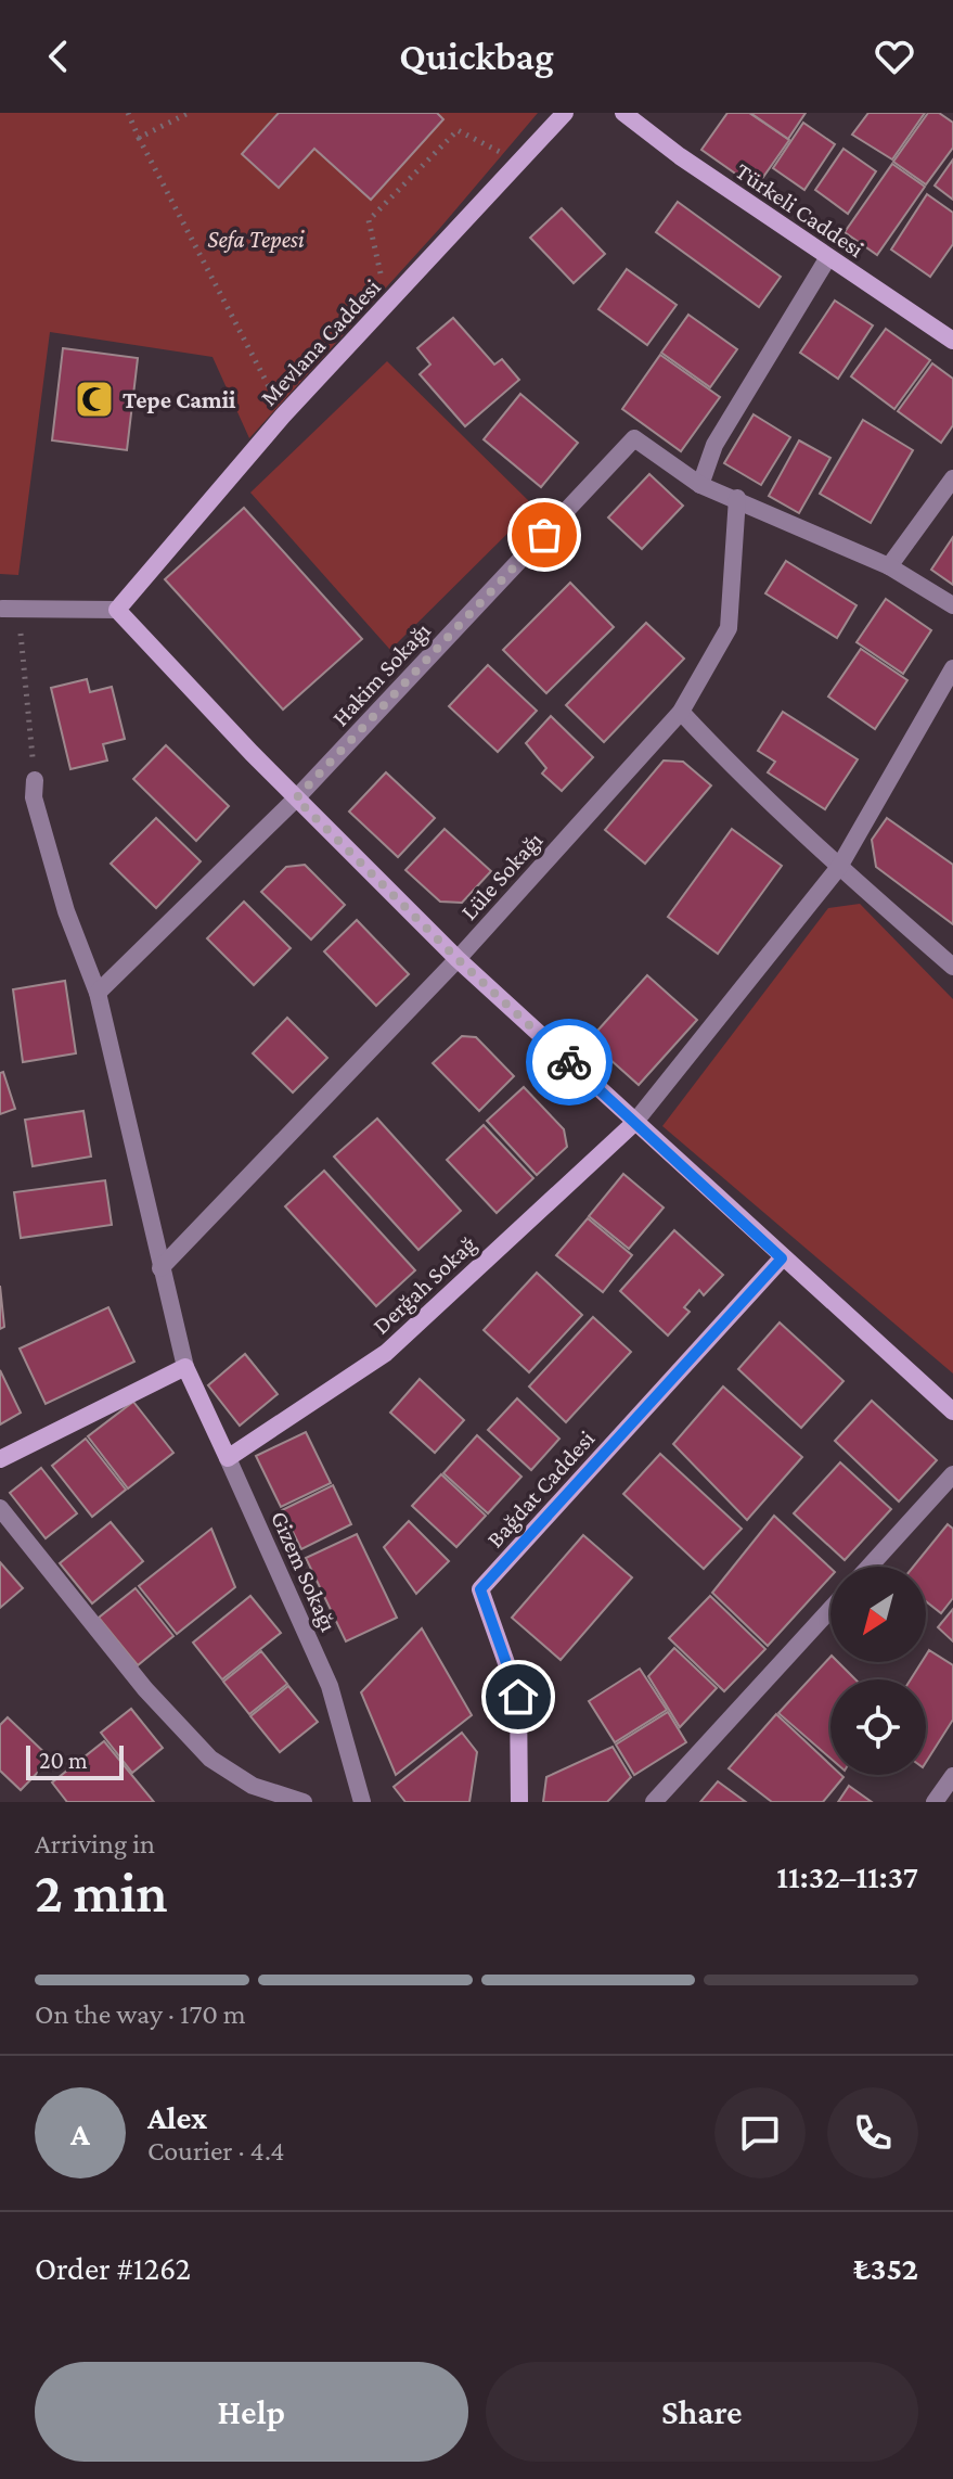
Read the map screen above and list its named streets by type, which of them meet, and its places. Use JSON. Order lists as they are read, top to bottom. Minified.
{"streets":{"street":["Türkeli Caddesi","Mevlana Caddesi","Hakim Sokağı","Lüle Sokağı","Derğah Sokağ","Bağdat Caddesi","Gizem Sokağı"]},"crossings":[["Derğah Sokağ","Gizem Sokağı"]],"parks":["Sefa Tepesi"],"places":{"mosque":["Tepe Camii"]},"scale_bar":"20 m","north":"bottom left","page":{"header":"Quickbag","scale":"20 m","heading":["2 min","Arriving in","11:32–11:37"],"panel":["Alex","Courier · 4.4","Order #1262","₺352"],"bar":"On the way · 170 m","round":"A","buttons":["Help","Share"]}}
